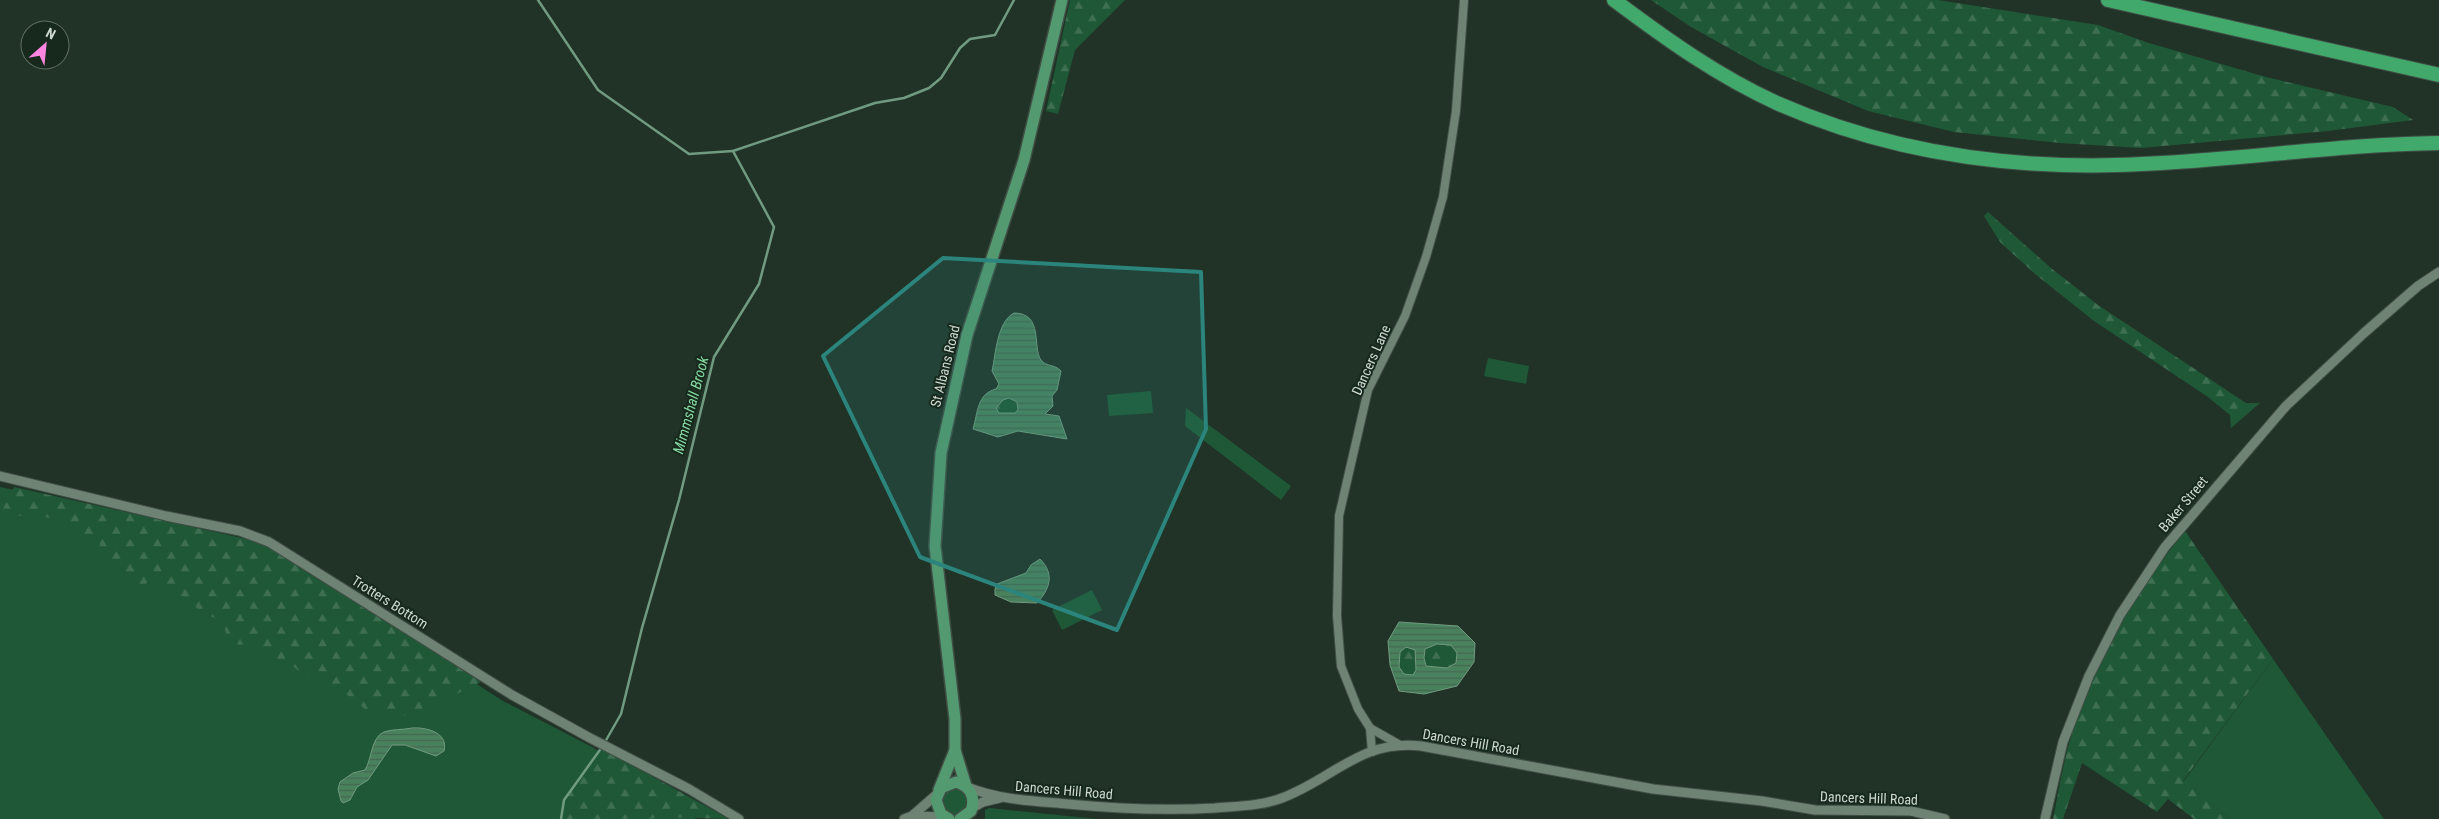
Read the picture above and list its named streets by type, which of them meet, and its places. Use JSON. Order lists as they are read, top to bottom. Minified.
{"streets":{"main road":["St Albans Road"],"street":["Dancers Lane","Baker Street","Trotters Bottom","Dancers Hill Road"]},"crossings":[["Dancers Lane","Dancers Hill Road"],["St Albans Road","Dancers Hill Road"]],"water":["Mimmshall Brook"],"north":"top right"}
